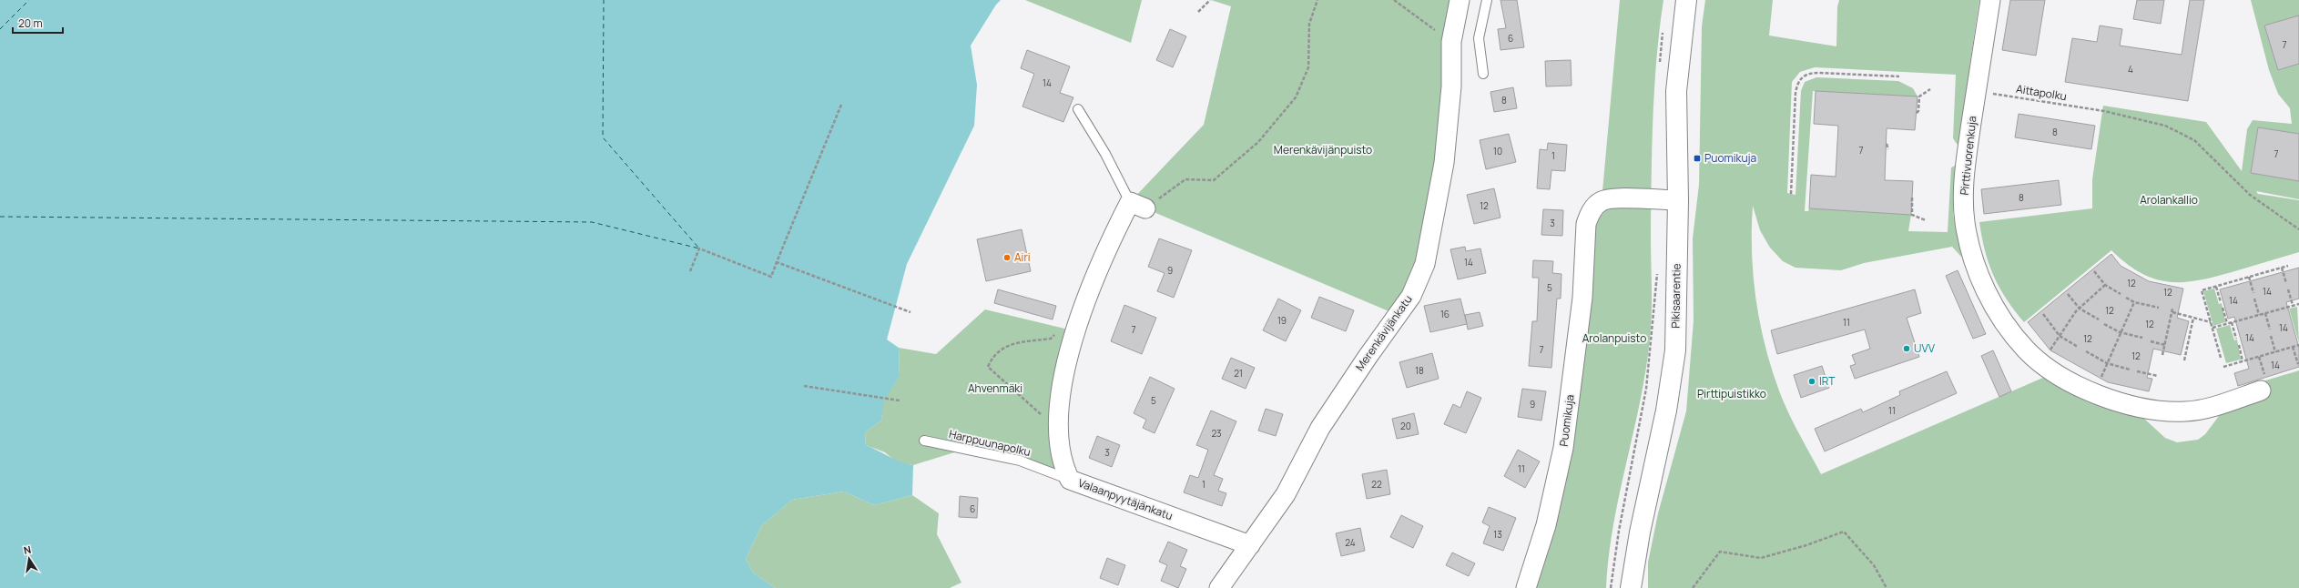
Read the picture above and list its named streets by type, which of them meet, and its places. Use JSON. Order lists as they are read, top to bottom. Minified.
{"streets":{"street":["Pirttivuorenkuja","Pikisaarentie","Merenkävijänkatu","Puomikuja","Valaanpyytäjänkatu"],"lane":["Harppuunapolku"],"path":["Aittapolku"]},"crossings":[["Aittapolku","Pirttivuorenkuja"],["Pikisaarentie","Puomikuja"],["Merenkävijänkatu","Valaanpyytäjänkatu"],["Harppuunapolku","Valaanpyytäjänkatu"]],"parks":["Merenkävijänpuisto","Arolankallio","Arolanpuisto","Ahvenmäki","Pirttipuistikko"],"places":{"transit":["Puomikuja"],"other":["Airi","UVV","IRT"]},"house_numbers":["6","7","4","14","8","8","7","10","7","1","8","12","3","14","9","12","5","14","12","14","12","16","19","11","12","14","7","14","12","7","12","14","18","21","5","9","11","20","23","3","11","1","22","6","13","24"],"scale_bar":"20 m","north":"top"}
